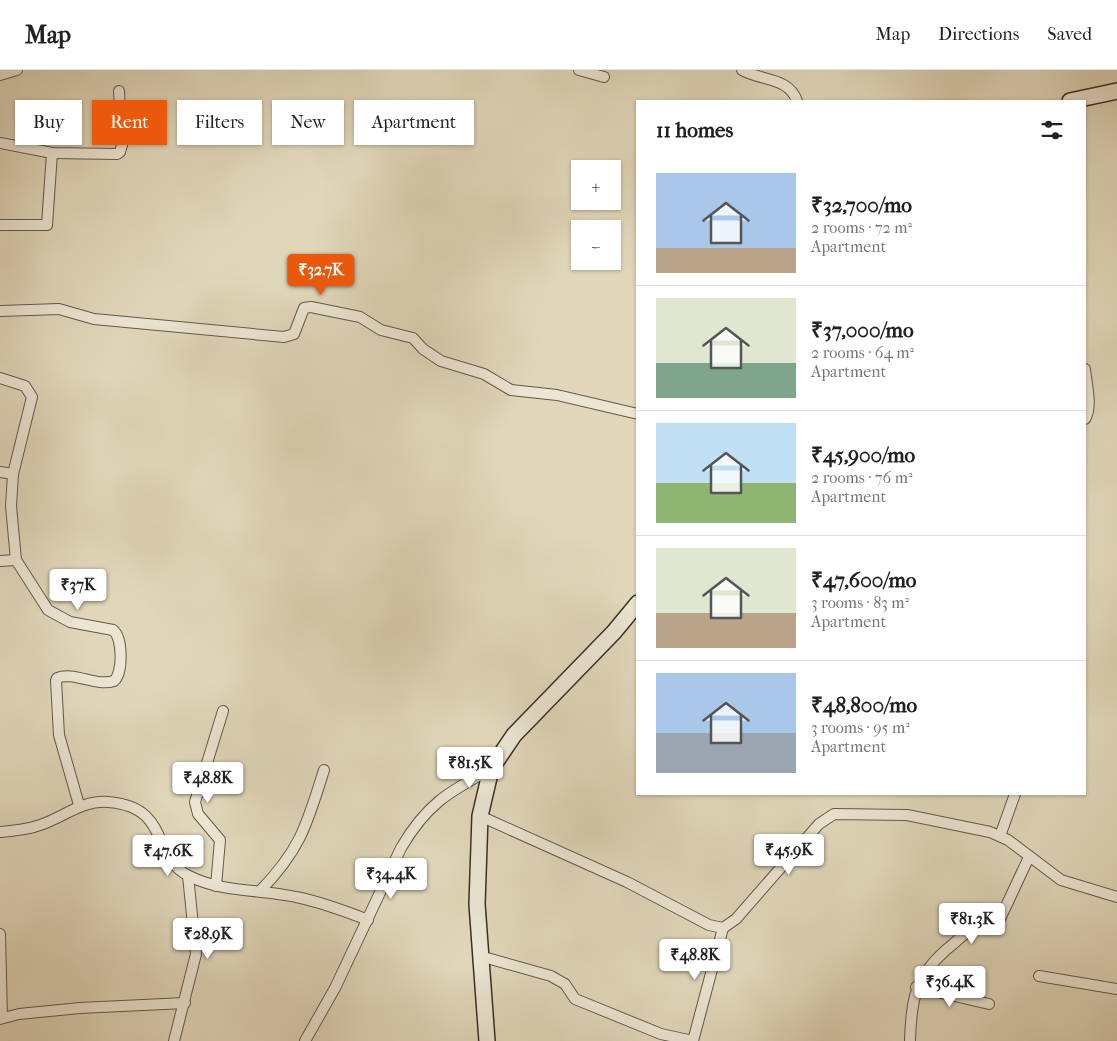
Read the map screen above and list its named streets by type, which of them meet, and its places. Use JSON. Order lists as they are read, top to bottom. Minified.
{"page":{"header":"Map","nav":["Map","Directions","Saved"],"chip":["Buy","Rent","Filters","New","Apartment"],"heading":"11 homes","map_buttons":["+","−"],"list":[{"name":"₹32,700/mo","note":"2 rooms · 72 m² · Apartment"},{"name":"₹37,000/mo","note":"2 rooms · 64 m² · Apartment"},{"name":"₹45,900/mo","note":"2 rooms · 76 m² · Apartment"},{"name":"₹47,600/mo","note":"3 rooms · 83 m² · Apartment"},{"name":"₹48,800/mo","note":"3 rooms · 95 m² · Apartment"}],"price":["₹32.7K","₹37K","₹81.5K","₹48.8K","₹45.9K","₹47.6K","₹34.4K","₹81.3K","₹28.9K","₹48.8K","₹36.4K"]}}
